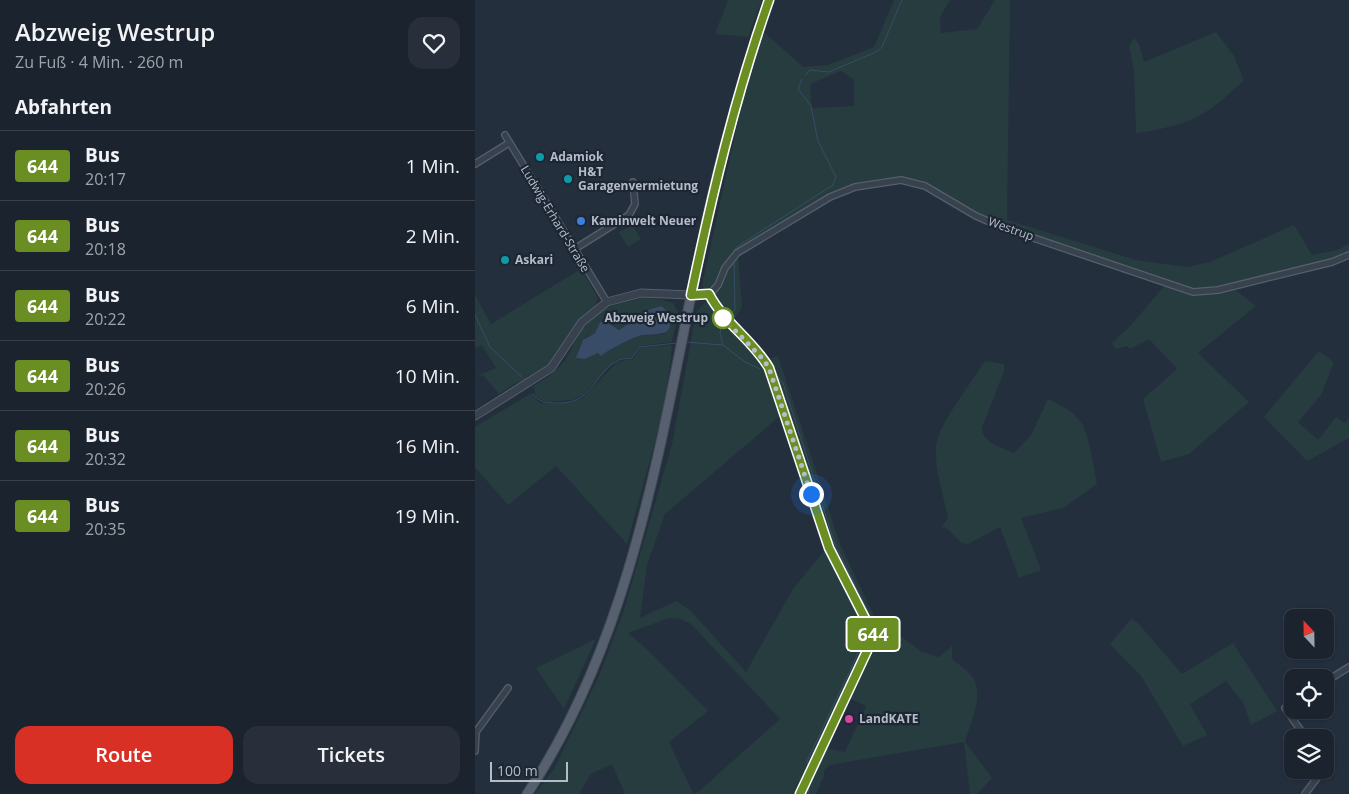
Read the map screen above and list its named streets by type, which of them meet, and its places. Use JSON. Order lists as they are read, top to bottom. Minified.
{"streets":{"street":["Ludwig-Erhard-Straße","Westrup"]},"places":["Adamiok","H&T Garagenvermietung","Kaminwelt Neuer","Askari","Abzweig Westrup","LandKATE"],"lines":["bus line 644"],"scale_bar":"100 m","north":"top","page":{"heading":[["Abzweig Westrup","Zu Fuß · 4 Min. · 260 m"],"Abfahrten"],"on_map":"644","list":[{"mark":"644","name":"Bus","note":"20:17","value":"1 Min."},{"mark":"644","name":"Bus","note":"20:18","value":"2 Min."},{"mark":"644","name":"Bus","note":"20:22","value":"6 Min."},{"mark":"644","name":"Bus","note":"20:26","value":"10 Min."},{"mark":"644","name":"Bus","note":"20:32","value":"16 Min."},{"mark":"644","name":"Bus","note":"20:35","value":"19 Min."}],"buttons":["Route","Tickets"],"scale":"100 m"}}
